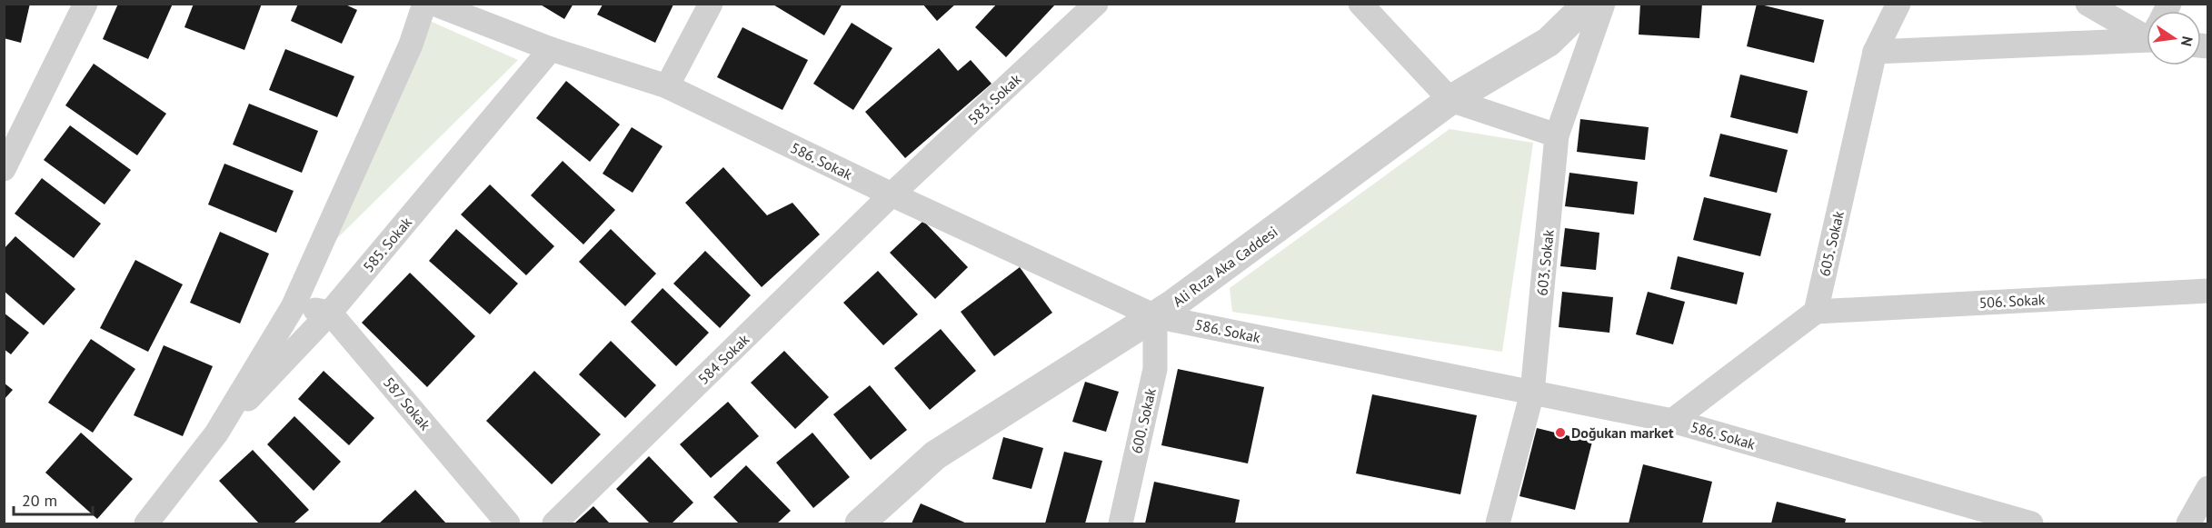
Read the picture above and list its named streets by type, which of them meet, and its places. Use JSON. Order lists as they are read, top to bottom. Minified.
{"streets":{"street":["583. Sokak","586. Sokak","605. Sokak","585. Sokak","603. Sokak","Ali Rıza Aka Caddesi","506. Sokak","584 Sokak","587 Sokak","600. Sokak"]},"crossings":[["583. Sokak","586. Sokak"],["583. Sokak","584 Sokak"],["586. Sokak","585. Sokak"],["586. Sokak","603. Sokak"],["586. Sokak","Ali Rıza Aka Caddesi"],["586. Sokak","584 Sokak"],["586. Sokak","600. Sokak"],["605. Sokak","506. Sokak"],["585. Sokak","587 Sokak"],["Ali Rıza Aka Caddesi","600. Sokak"]],"places":["Doğukan market"],"scale_bar":"20 m","north":"right"}
